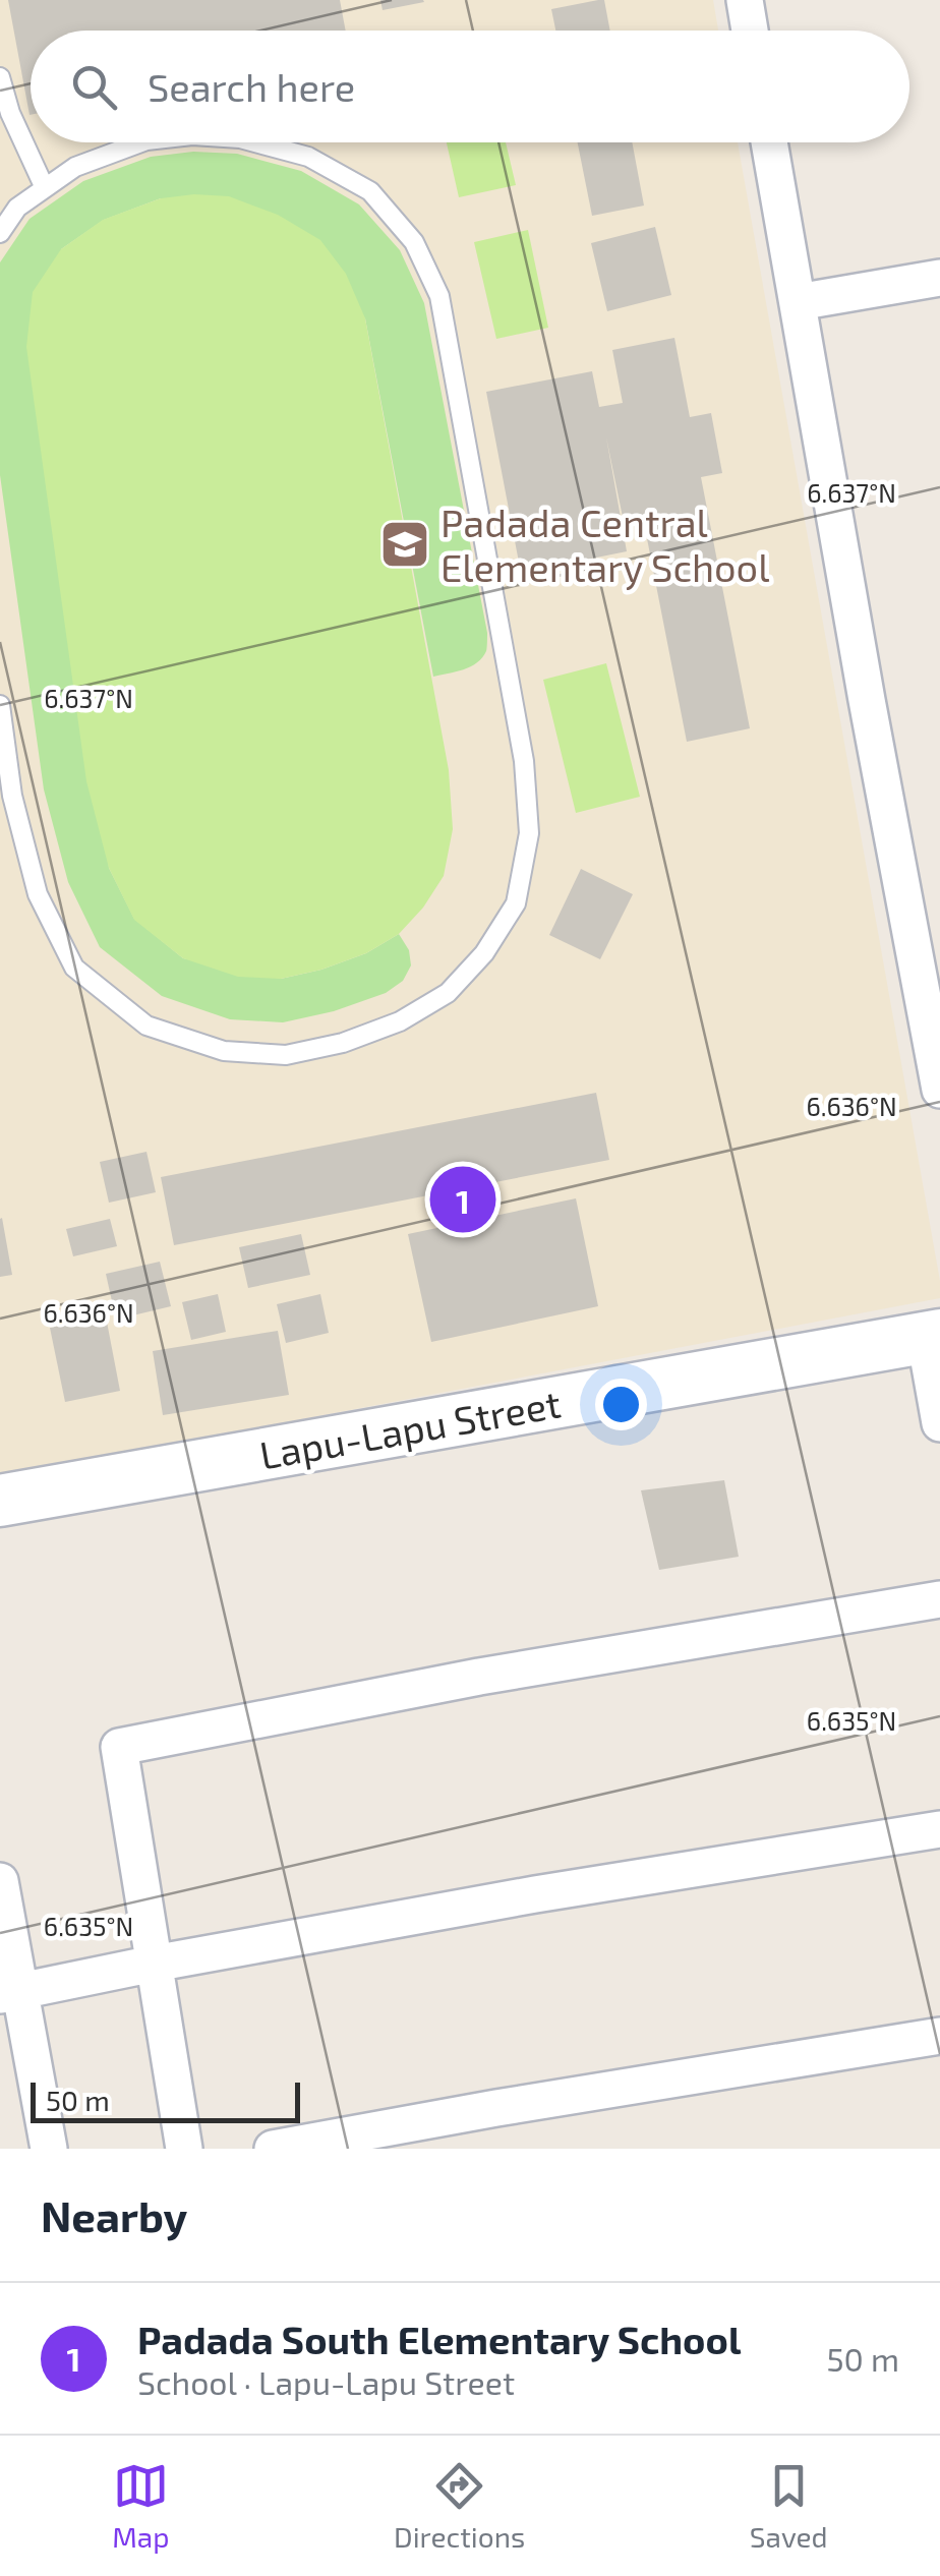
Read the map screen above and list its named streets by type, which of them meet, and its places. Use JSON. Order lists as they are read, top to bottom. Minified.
{"streets":{"street":["Lapu-Lapu Street"]},"places":{"school or university":["Padada Central Elementary School"]},"scale_bar":"50 m","page":{"search":"Search here","pins":"1","scale":"50 m","heading":"Nearby","list":[{"mark":"1","name":"Padada South Elementary School","note":"School · Lapu-Lapu Street","value":"50 m"}],"nav":["Map","Directions","Saved"]},"coordinates":["6.637°N","6.636°N","6.635°N"]}
